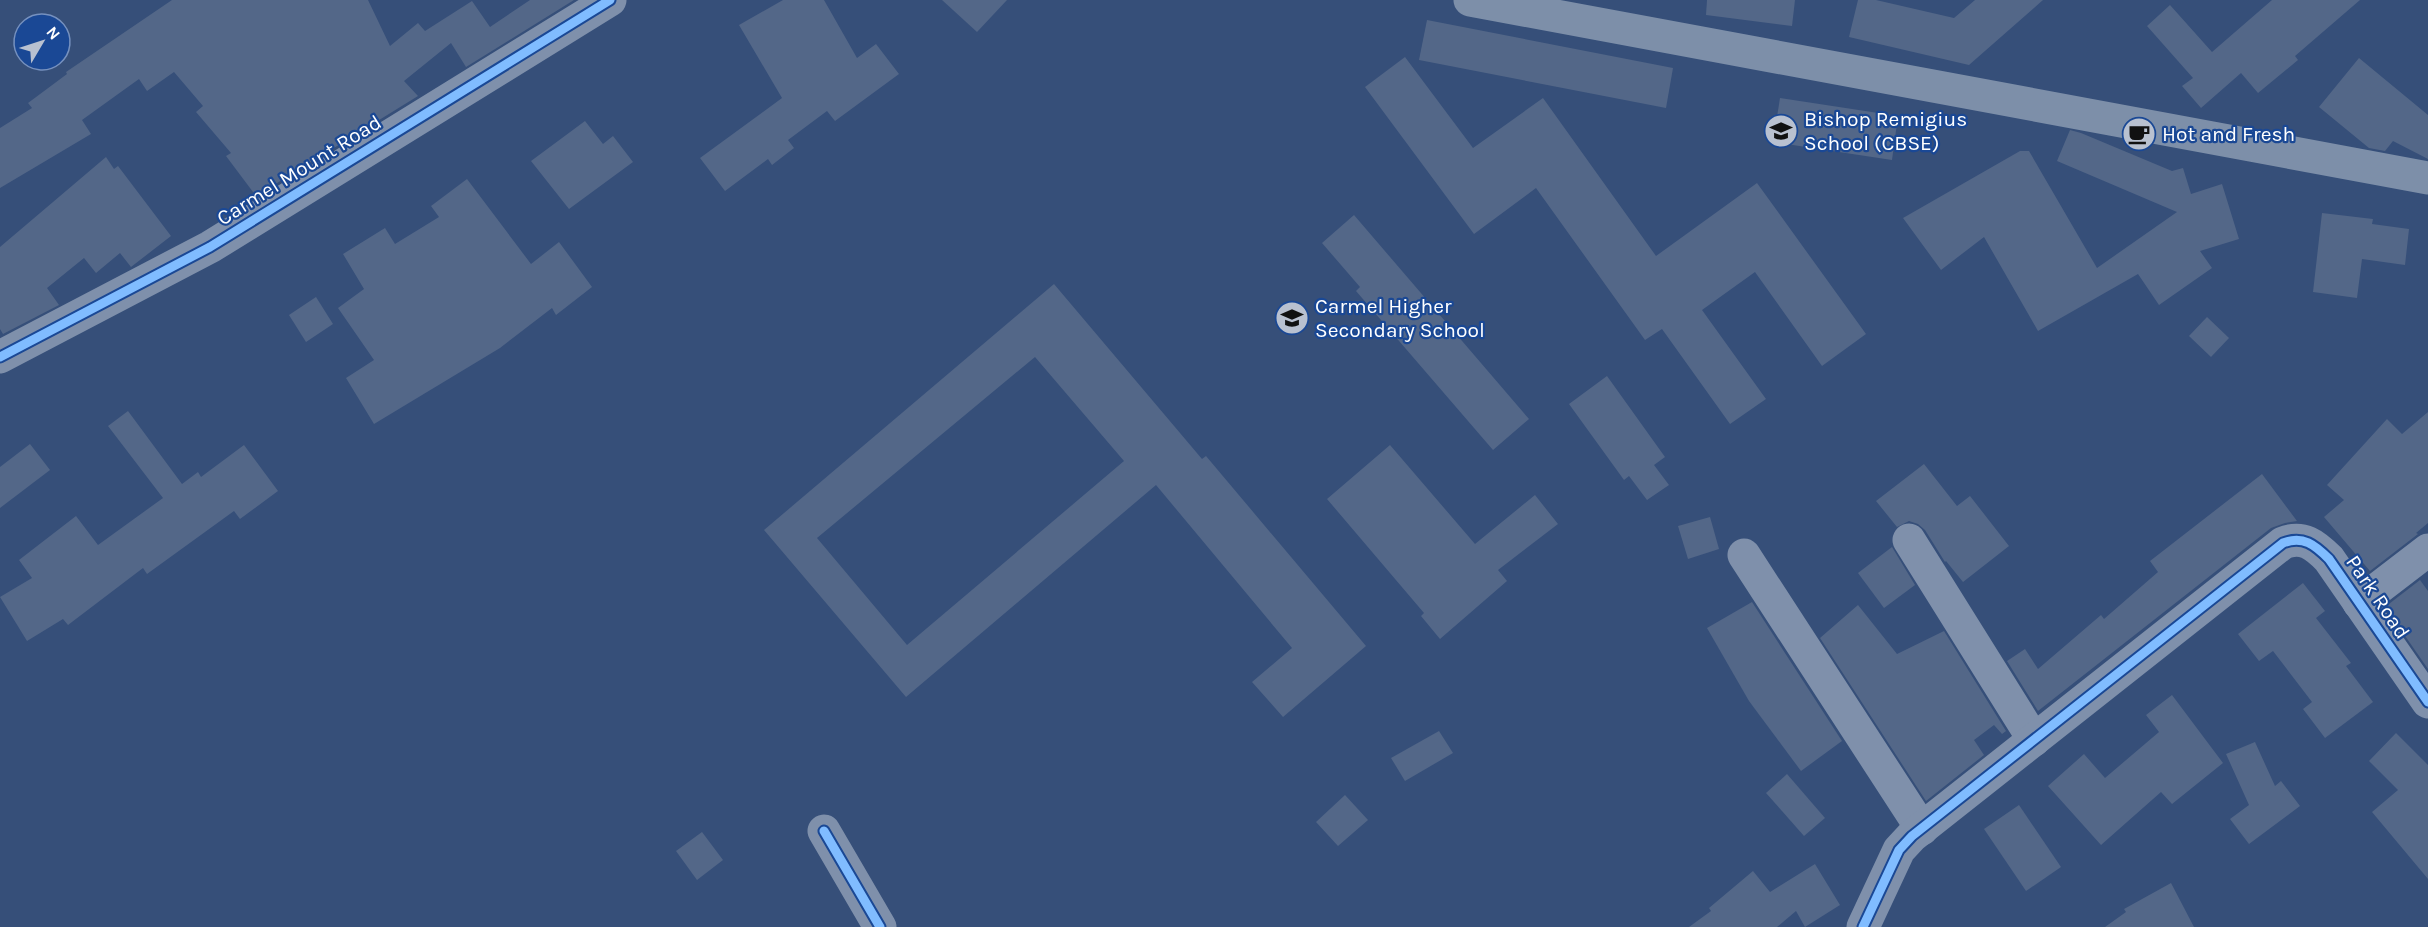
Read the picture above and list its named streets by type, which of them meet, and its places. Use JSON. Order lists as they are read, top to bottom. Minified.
{"streets":{"street":["Carmel Mount Road","Park Road"]},"places":{"school or university":["Bishop Remigius School (CBSE)","Carmel Higher Secondary School"],"cafe":["Hot and Fresh"]},"north":"top right"}
